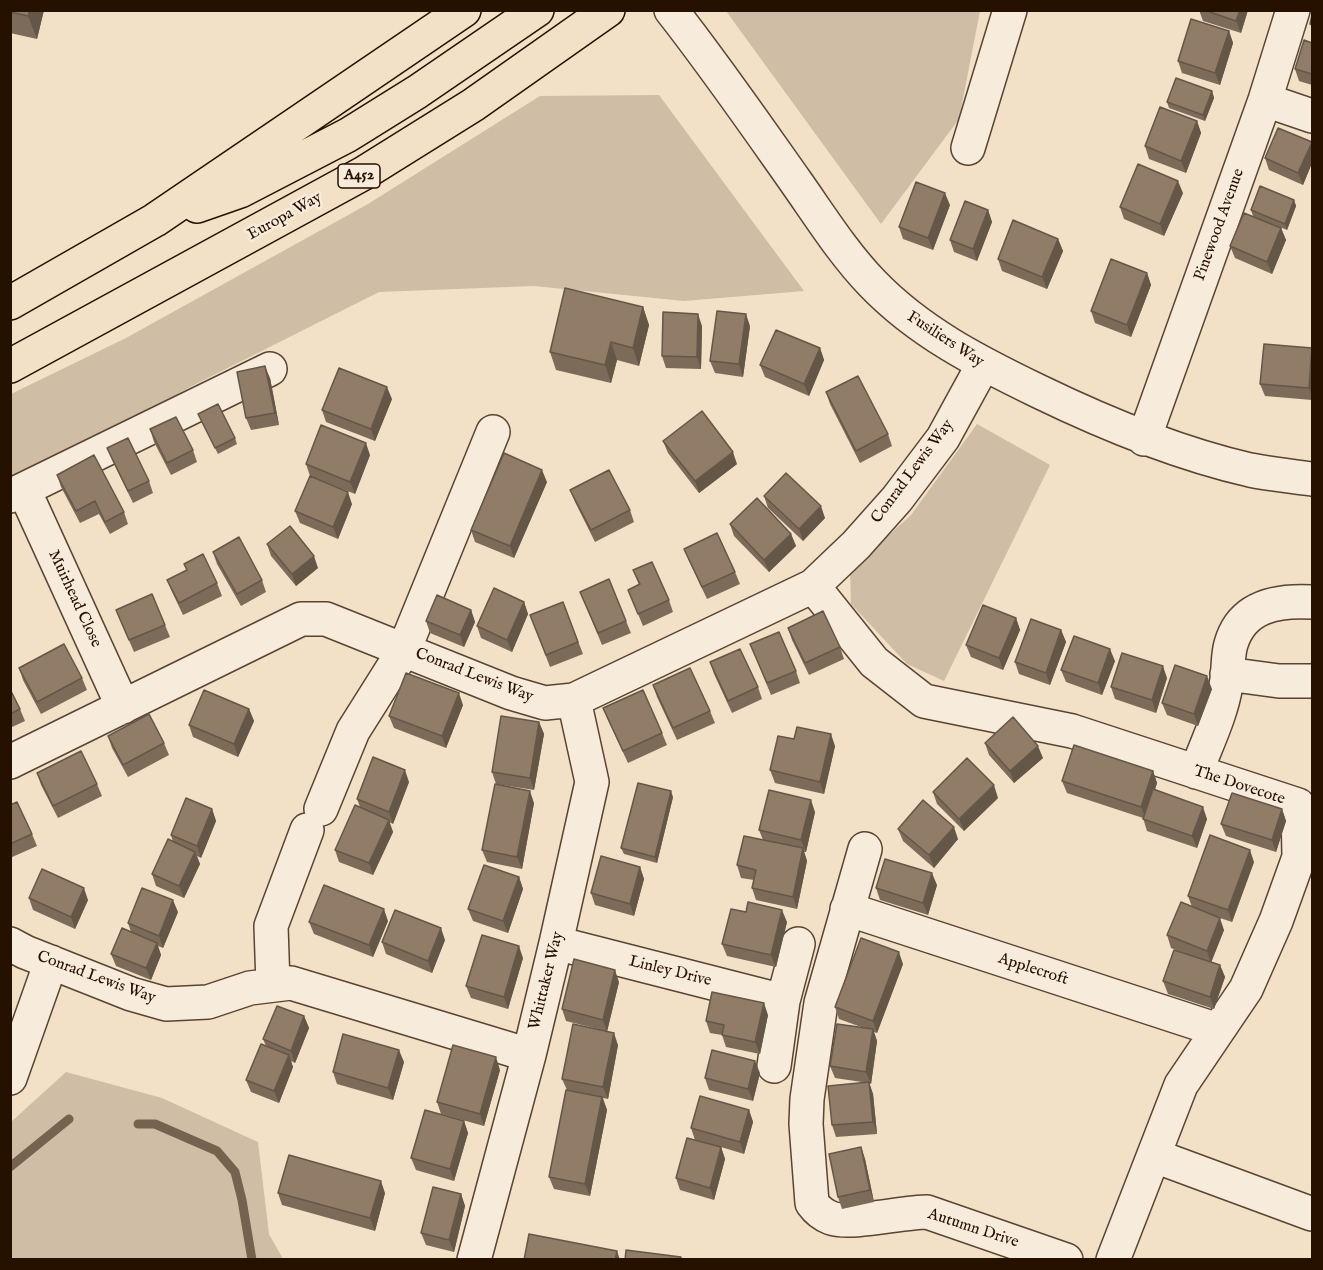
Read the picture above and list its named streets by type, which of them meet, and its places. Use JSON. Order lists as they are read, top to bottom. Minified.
{"streets":{"highway":["A452","Europa Way"],"street":["Pinewood Avenue","Fusiliers Way","Conrad Lewis Way","Muirhead Close","The Dovecote","Applecroft","Linley Drive","Whittaker Way","Autumn Drive"]},"crossings":[["Pinewood Avenue","Fusiliers Way"],["Fusiliers Way","Conrad Lewis Way"],["Conrad Lewis Way","Muirhead Close"],["Conrad Lewis Way","The Dovecote"],["Conrad Lewis Way","Whittaker Way"],["The Dovecote","Applecroft"],["Applecroft","Autumn Drive"],["Linley Drive","Whittaker Way"]]}
